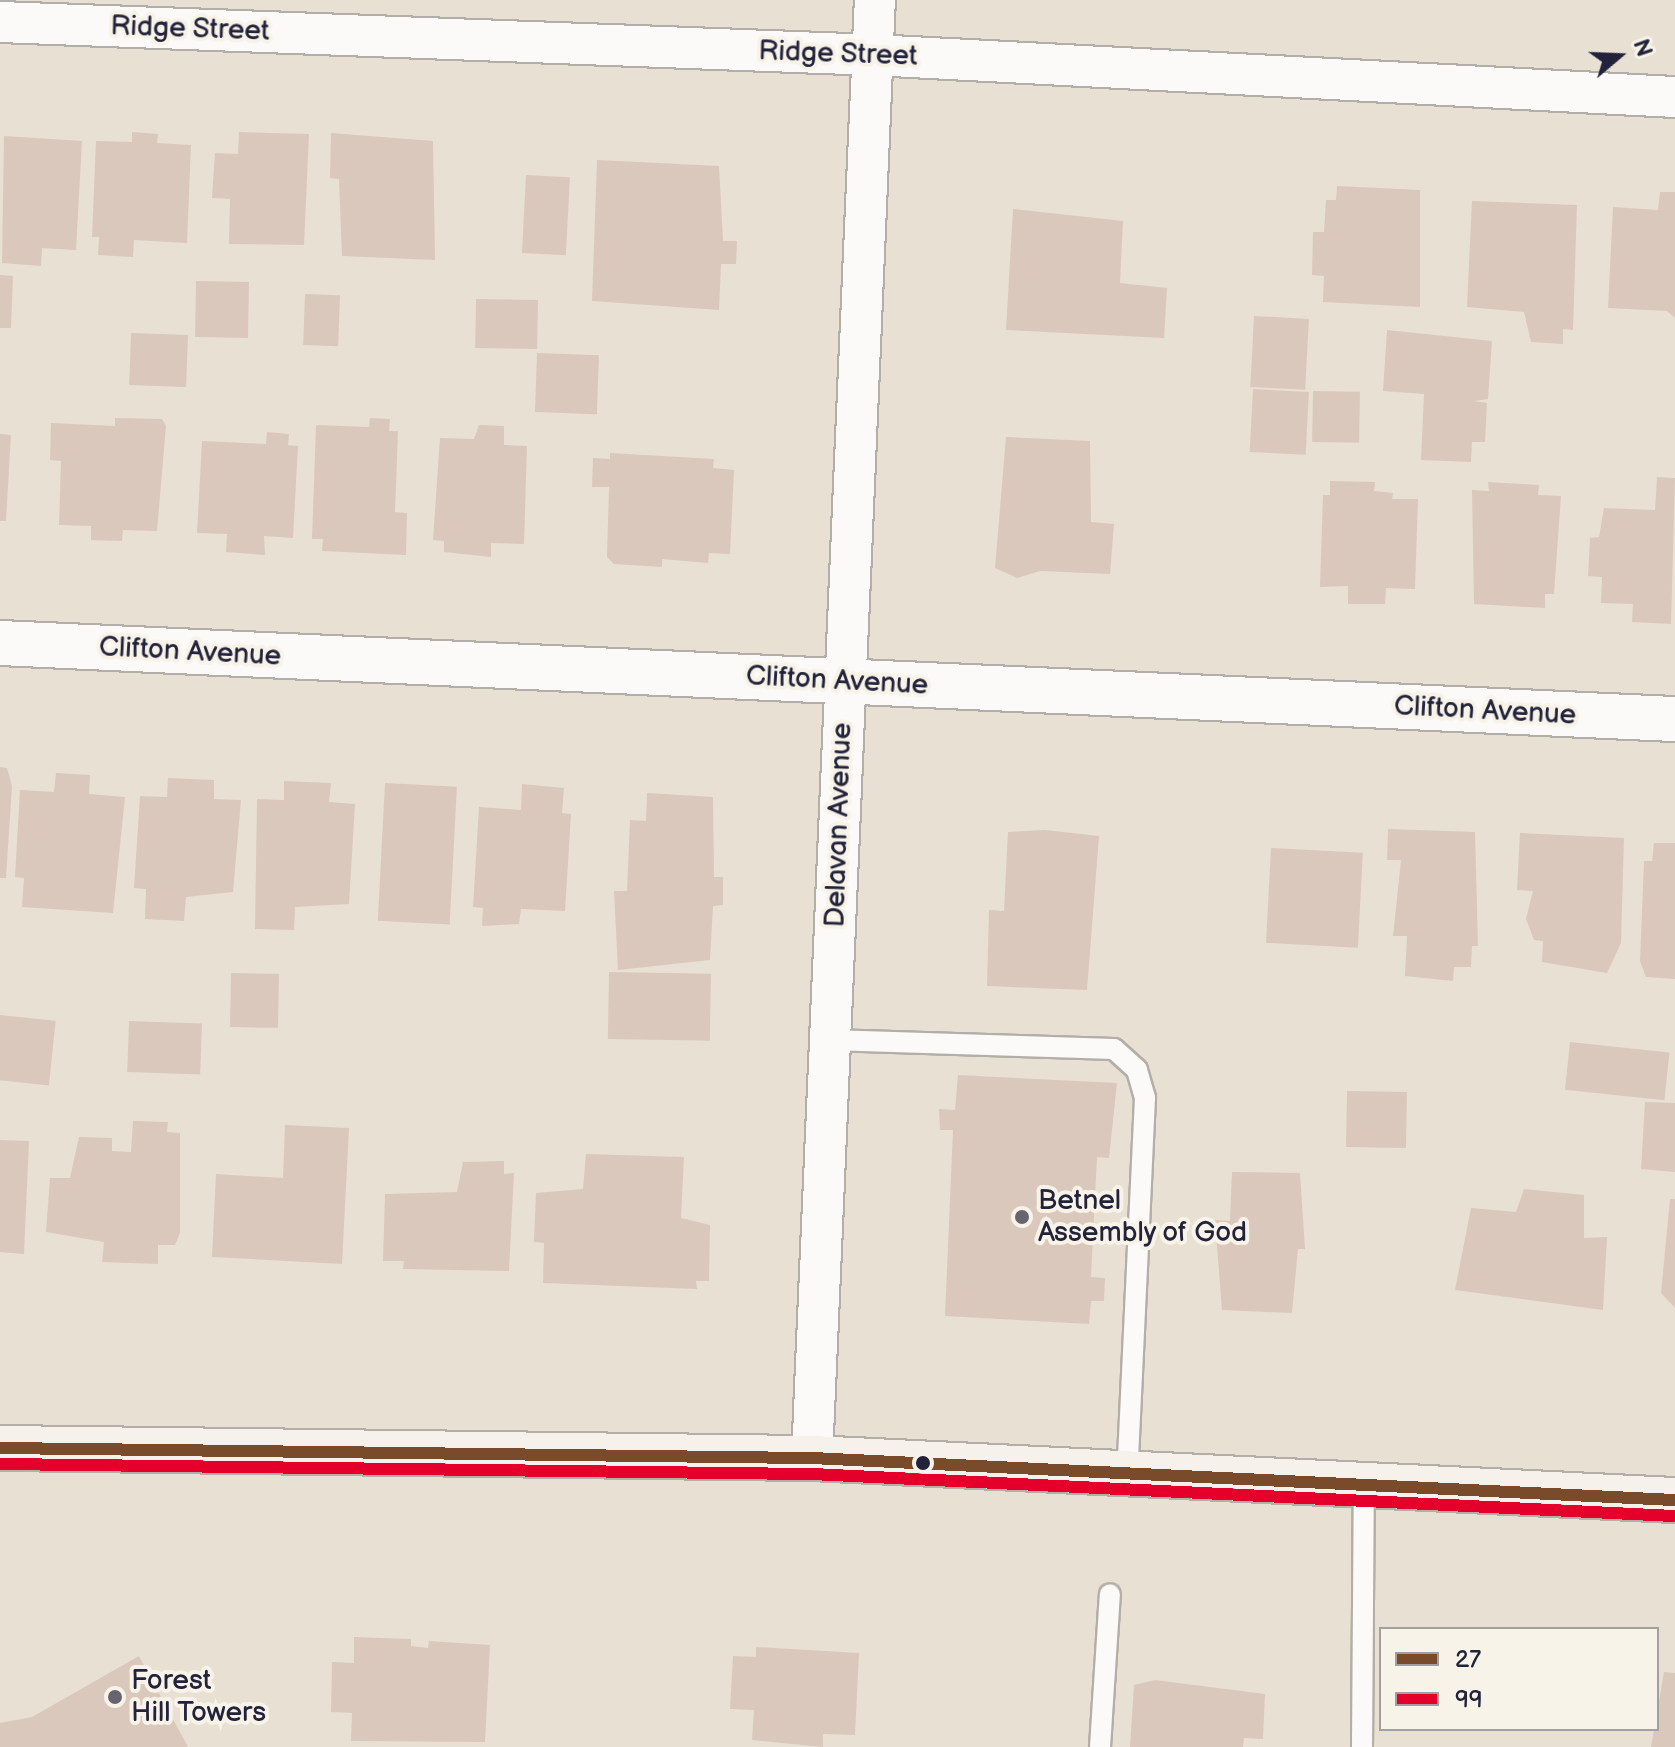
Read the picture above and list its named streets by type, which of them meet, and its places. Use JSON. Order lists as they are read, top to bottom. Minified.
{"streets":{"street":["Ridge Street","Clifton Avenue","Delavan Avenue"]},"crossings":[["Ridge Street","Delavan Avenue"],["Clifton Avenue","Delavan Avenue"]],"places":["Betnel Assembly of God","Forest Hill Towers"],"lines":["transit line 27","transit line 99"],"legend":["27","99"],"north":"right"}
